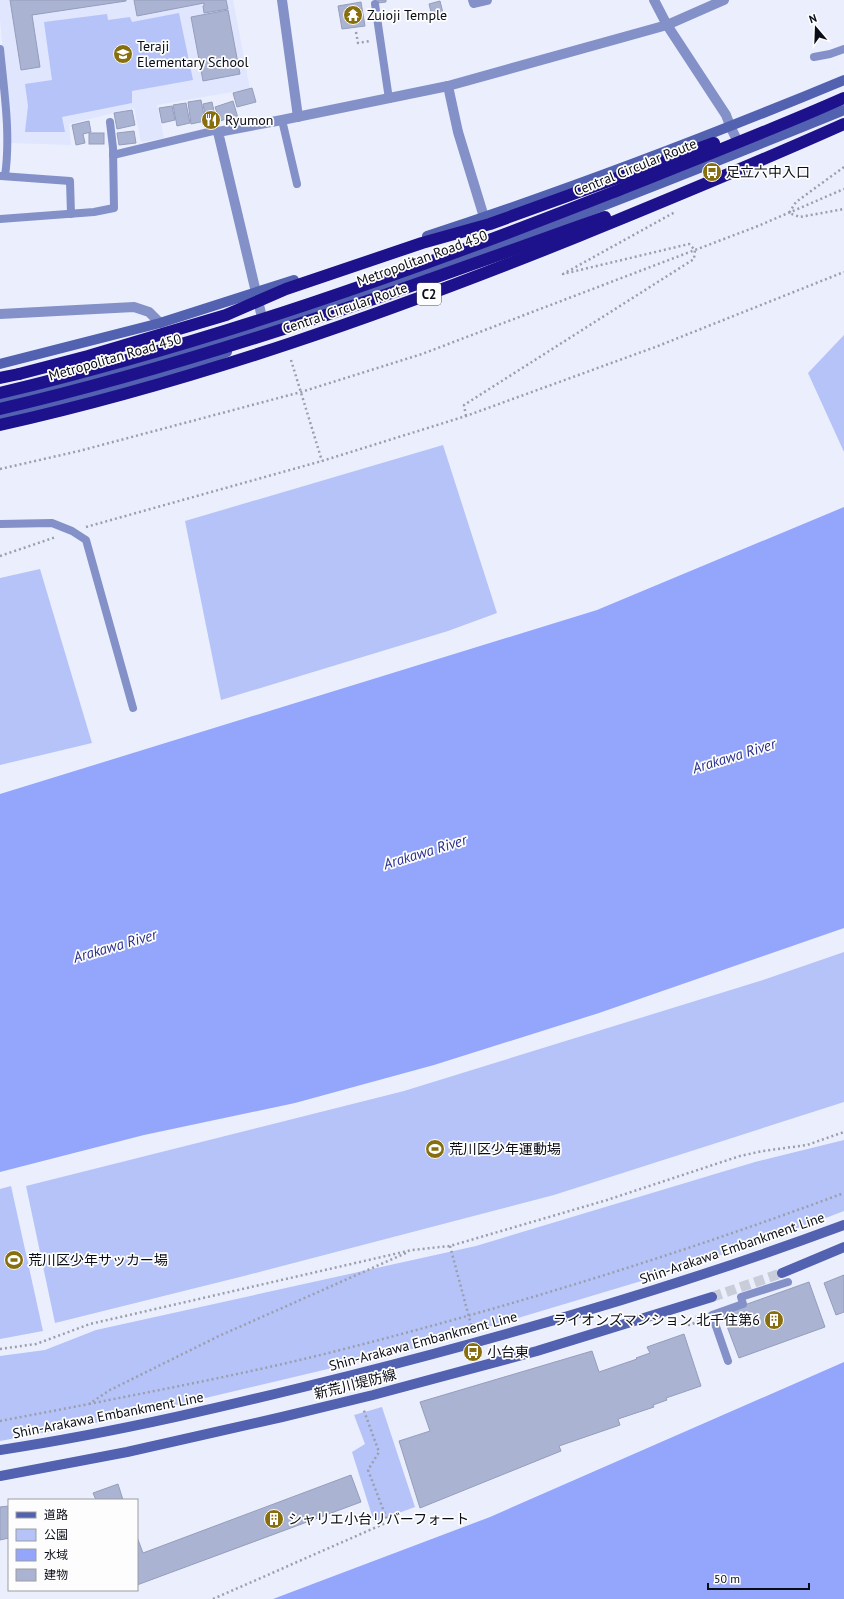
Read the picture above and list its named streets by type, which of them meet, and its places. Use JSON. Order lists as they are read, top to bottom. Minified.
{"streets":{"highway":["Central Circular Route","C2"],"main road":["Metropolitan Road 450","Shin-Arakawa Embankment Line","新荒川堤防線"]},"water":["Arakawa River"],"places":{"temple":["Zuioji Temple"],"school or university":["Teraji Elementary School"],"restaurant":["Ryumon"],"bus stop":["足立六中入口","小台東"],"sports":["荒川区少年運動場","荒川区少年サッカー場"],"building":["ライオンズマンション 北千住第6","シャリエ小台リバーフォート"]},"legend":["道路","公園","水域","建物"],"scale_bar":"50 m","north":"top"}
